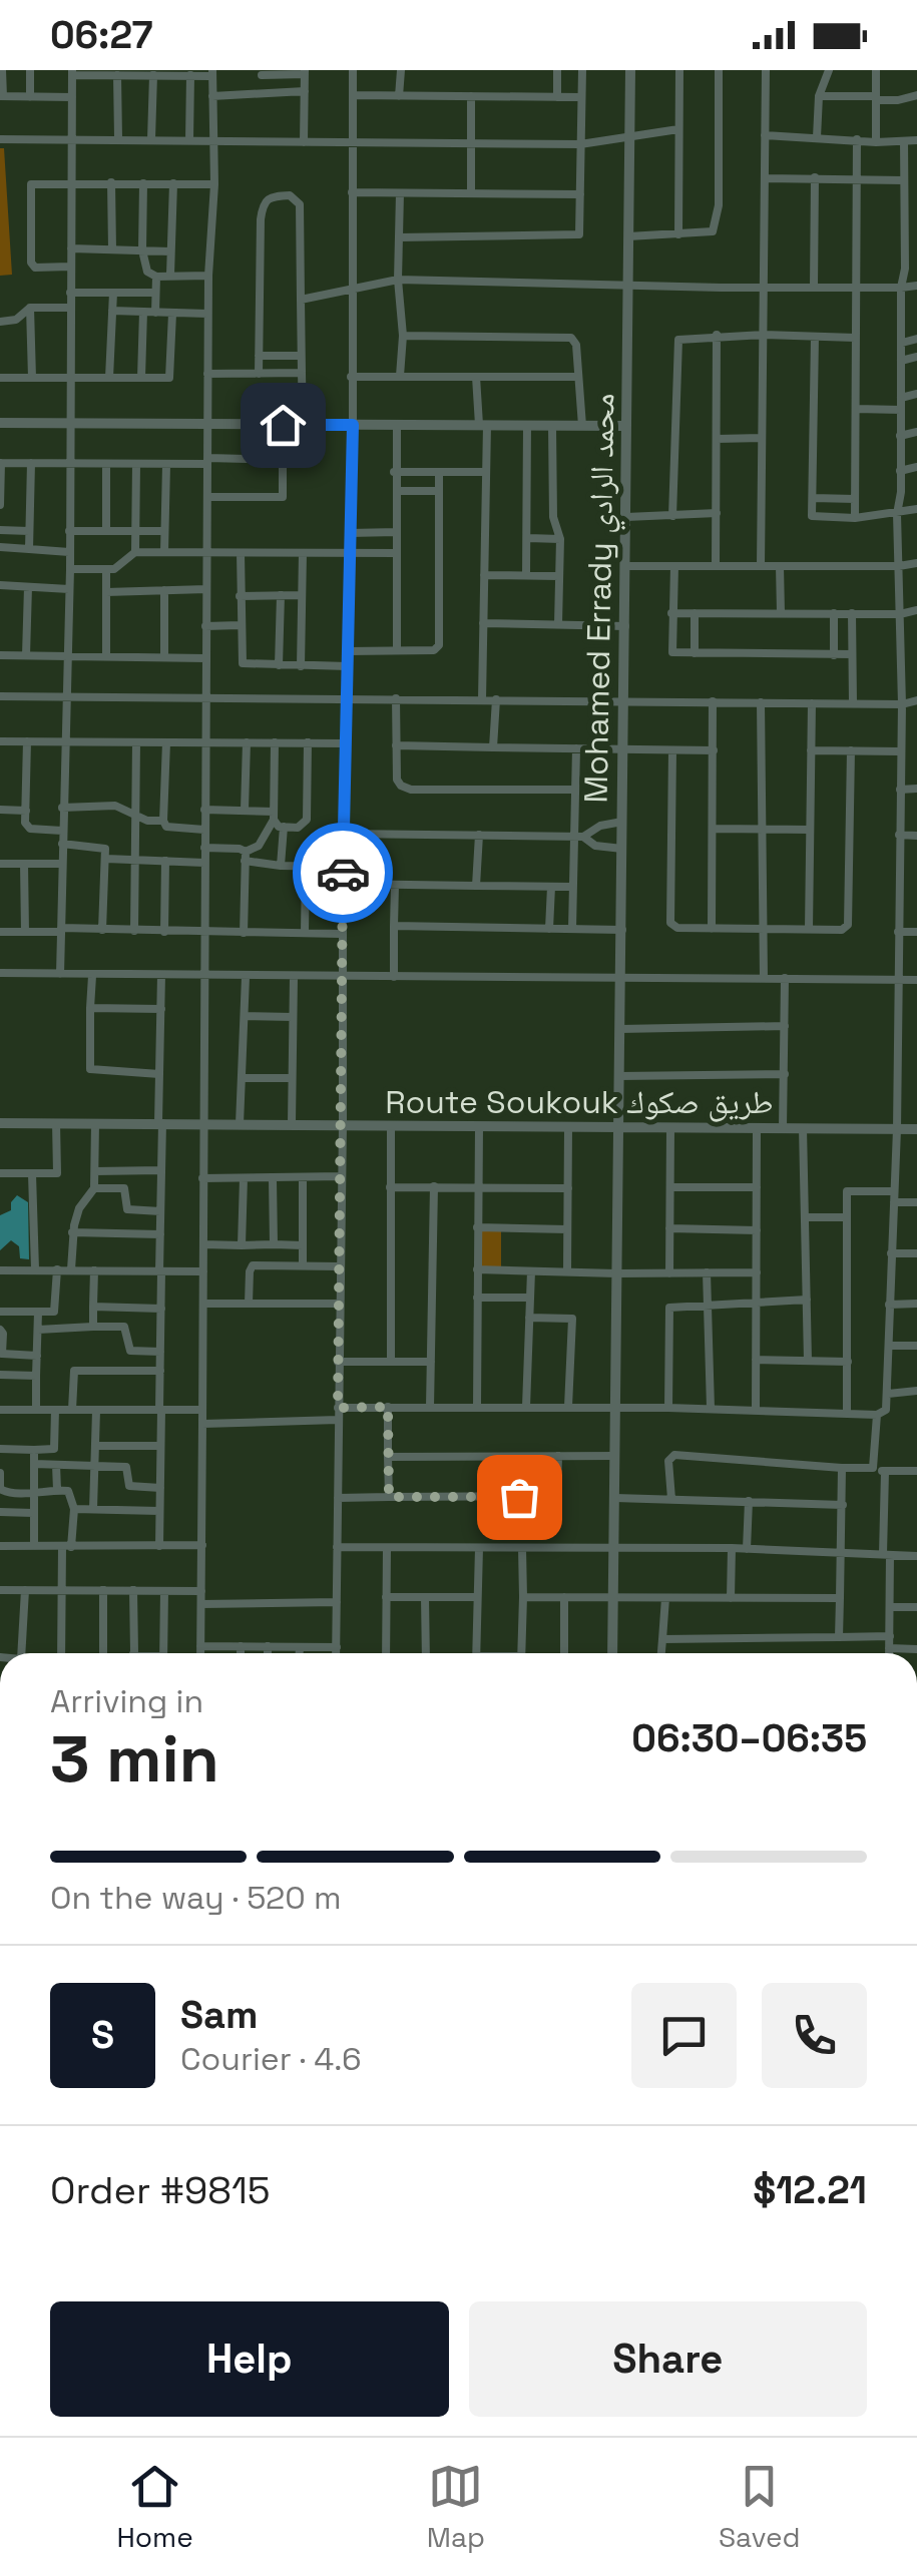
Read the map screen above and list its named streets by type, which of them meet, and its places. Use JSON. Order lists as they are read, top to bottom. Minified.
{"streets":{"street":["Mohamed Errady محمد الرادي","Route Soukouk طريق صكوك"]},"crossings":[["Mohamed Errady محمد الرادي","Route Soukouk طريق صكوك"]],"page":{"status":"06:27","heading":["3 min","Arriving in","06:30–06:35"],"panel":["Sam","Courier · 4.6","Order #9815","$12.21"],"bar":"On the way · 520 m","round":"S","buttons":["Help","Share"],"tabs":["Home","Map","Saved"]}}
